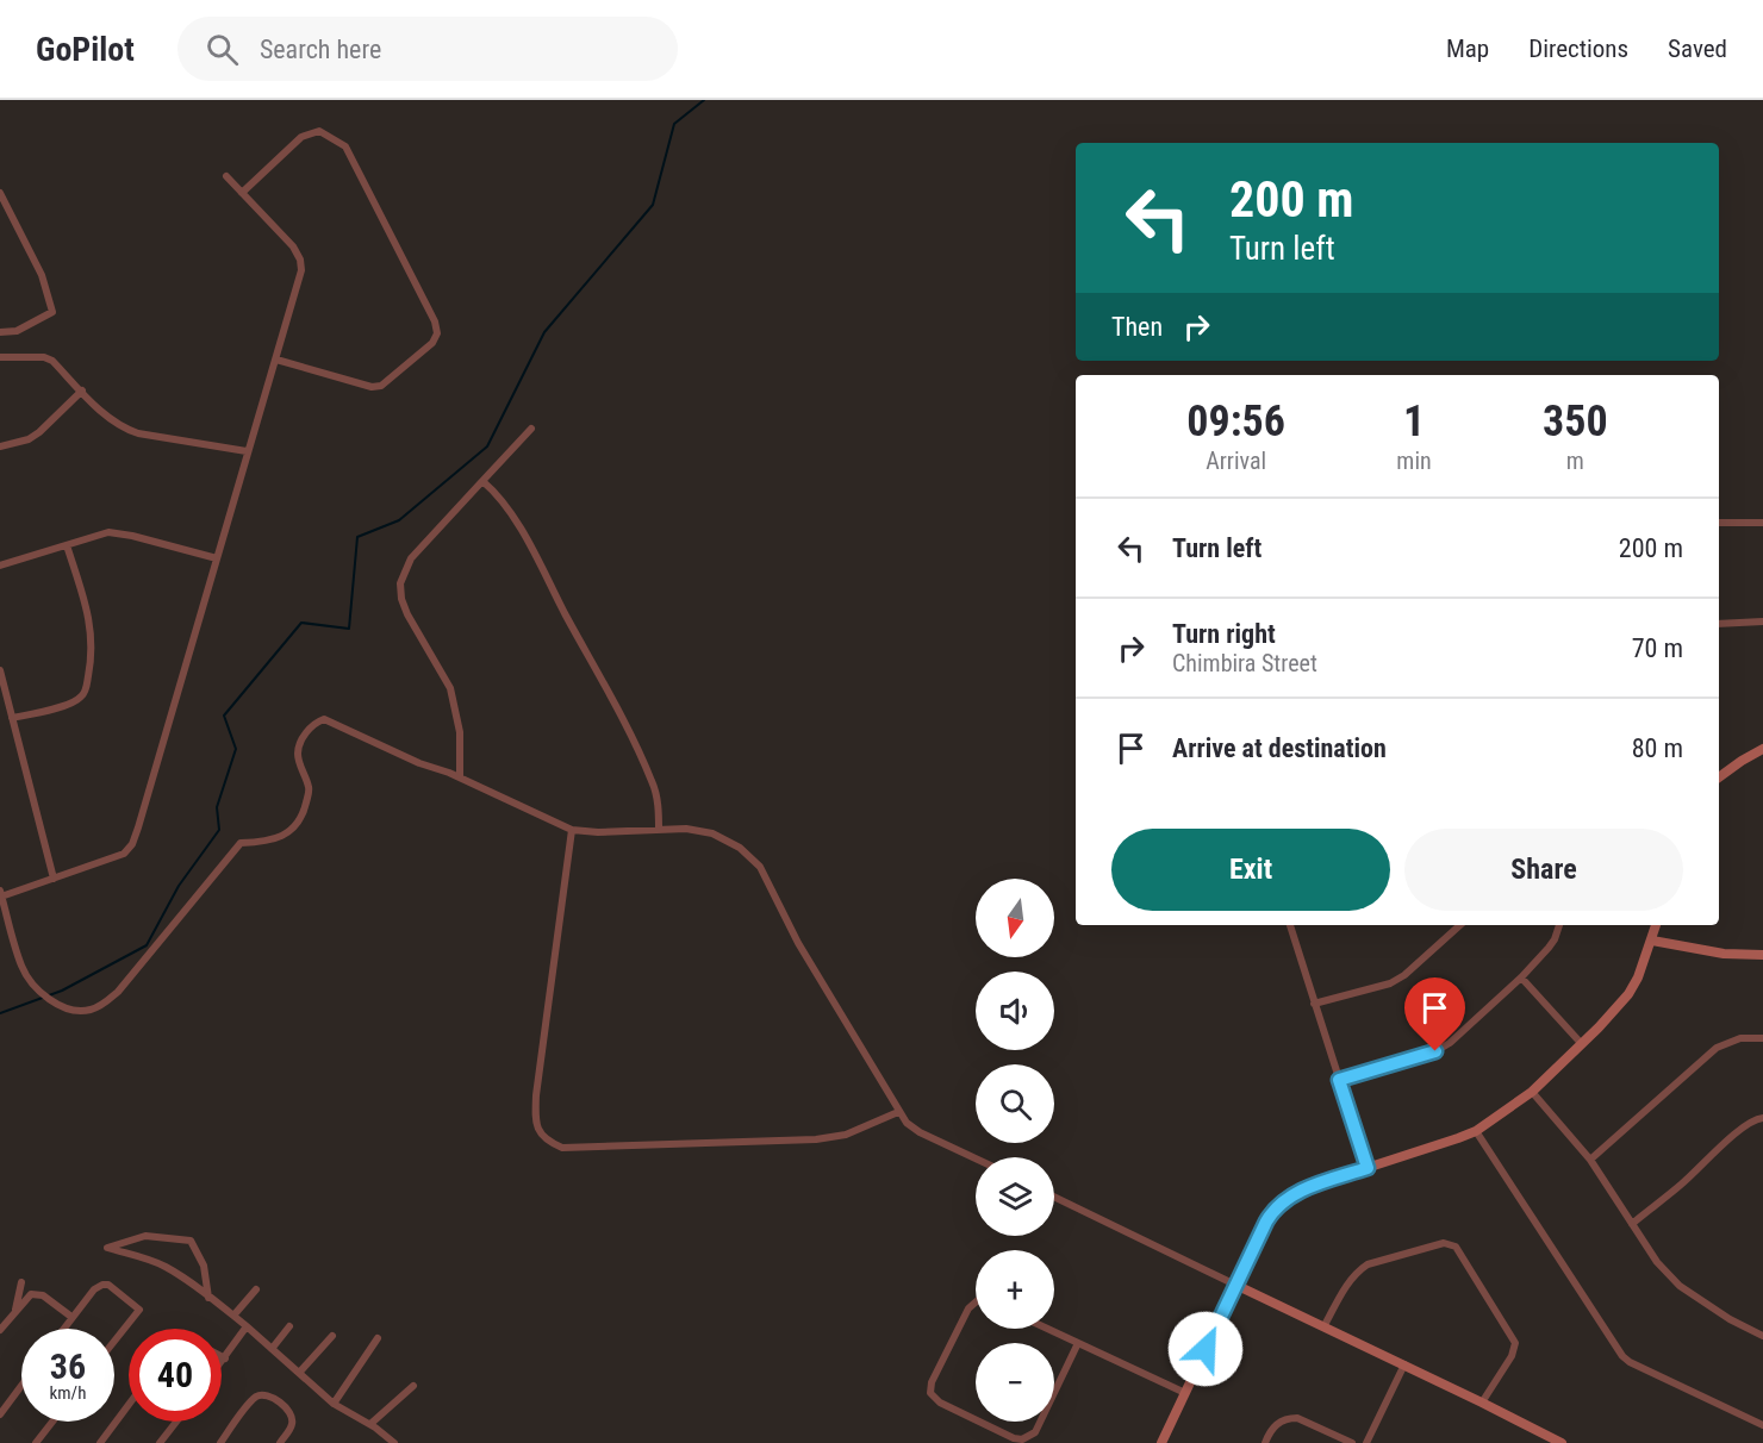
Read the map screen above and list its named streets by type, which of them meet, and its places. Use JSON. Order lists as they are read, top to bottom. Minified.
{"north":"bottom","page":{"header":"GoPilot","search":"Search here","nav":["Map","Directions","Saved"],"turn":["200 m","Turn left"],"then":"Then","eta":["09:56","Arrival","1","min","350","m"],"list":[{"name":"Turn left","value":"200 m"},{"name":"Turn right","note":"Chimbira Street","value":"70 m"},{"name":"Arrive at destination","value":"80 m"}],"buttons":["Exit","Share"],"map_buttons":["+","−"],"speed":"36 km/h","limit":"40"}}
